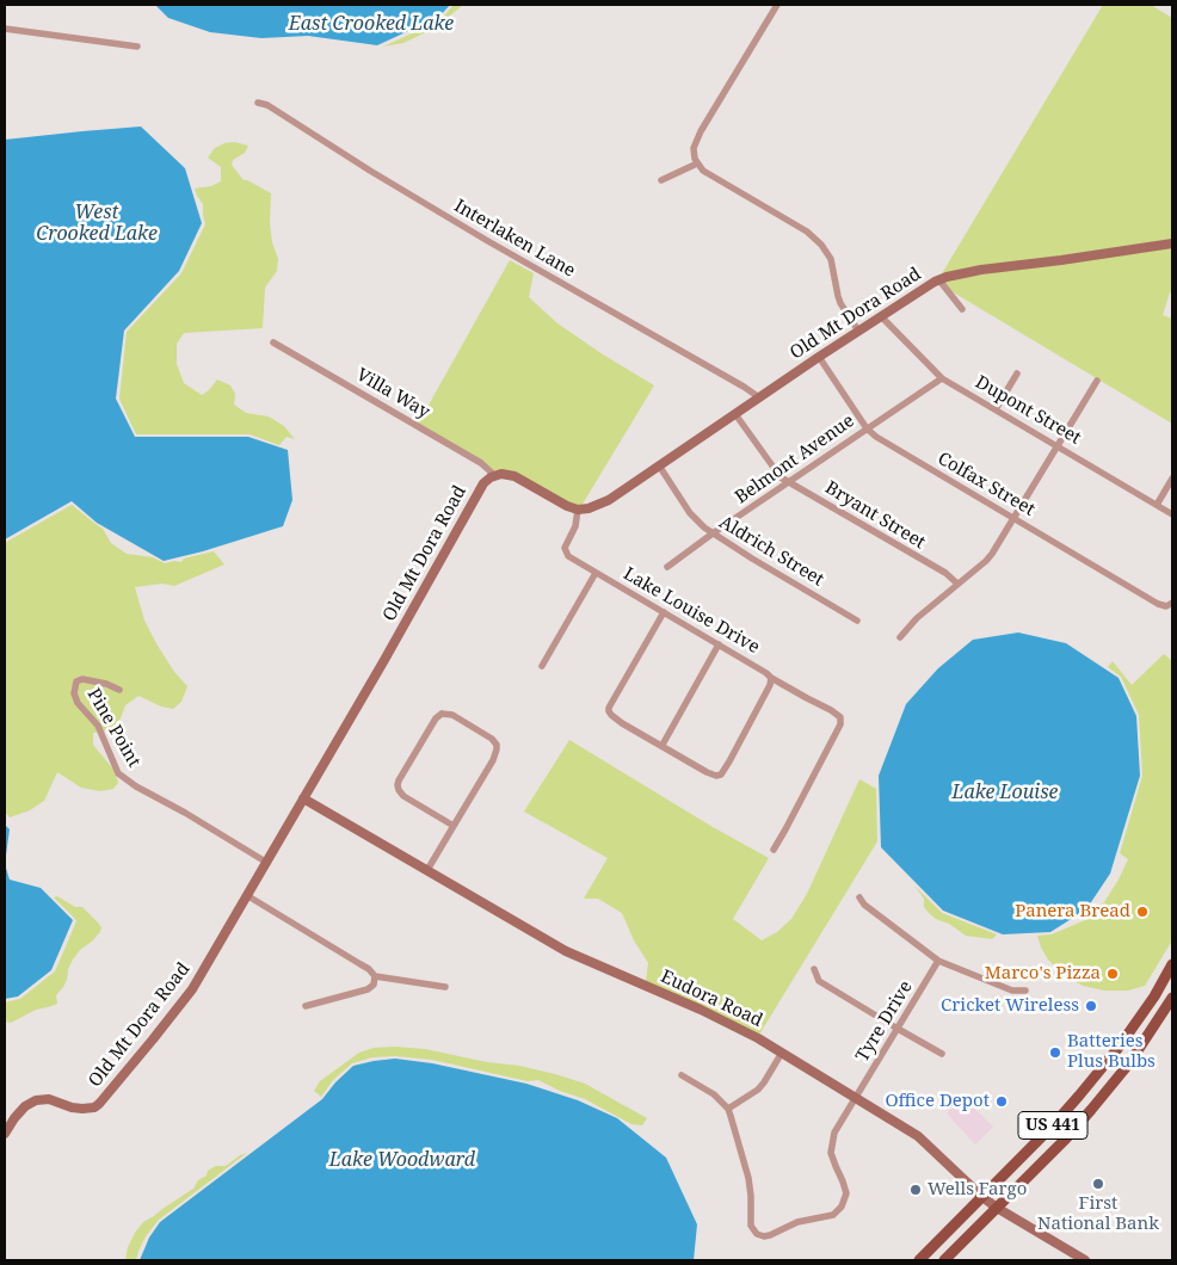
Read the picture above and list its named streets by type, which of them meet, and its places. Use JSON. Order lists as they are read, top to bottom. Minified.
{"streets":{"main road":["US 441"],"street":["Interlaken Lane","Old Mt Dora Road","Villa Way","Dupont Street","Belmont Avenue","Colfax Street","Bryant Street","Aldrich Street","Lake Louise Drive","Pine Point","Eudora Road","Tyre Drive"]},"crossings":[["Interlaken Lane","Old Mt Dora Road"],["Old Mt Dora Road","Villa Way"],["Old Mt Dora Road","Dupont Street"],["Old Mt Dora Road","Colfax Street"],["Old Mt Dora Road","Bryant Street"],["Old Mt Dora Road","Aldrich Street"],["Old Mt Dora Road","Lake Louise Drive"],["Old Mt Dora Road","Pine Point"],["Old Mt Dora Road","Eudora Road"],["Dupont Street","Belmont Avenue"],["Belmont Avenue","Colfax Street"],["Belmont Avenue","Bryant Street"],["Belmont Avenue","Aldrich Street"],["Eudora Road","Tyre Drive"],["Eudora Road","US 441"]],"water":["East Crooked Lake","West Crooked Lake","Lake Louise","Lake Woodward"],"places":["Panera Bread","Marco's Pizza","Cricket Wireless","Batteries Plus Bulbs","Office Depot","First National Bank","Wells Fargo"]}
